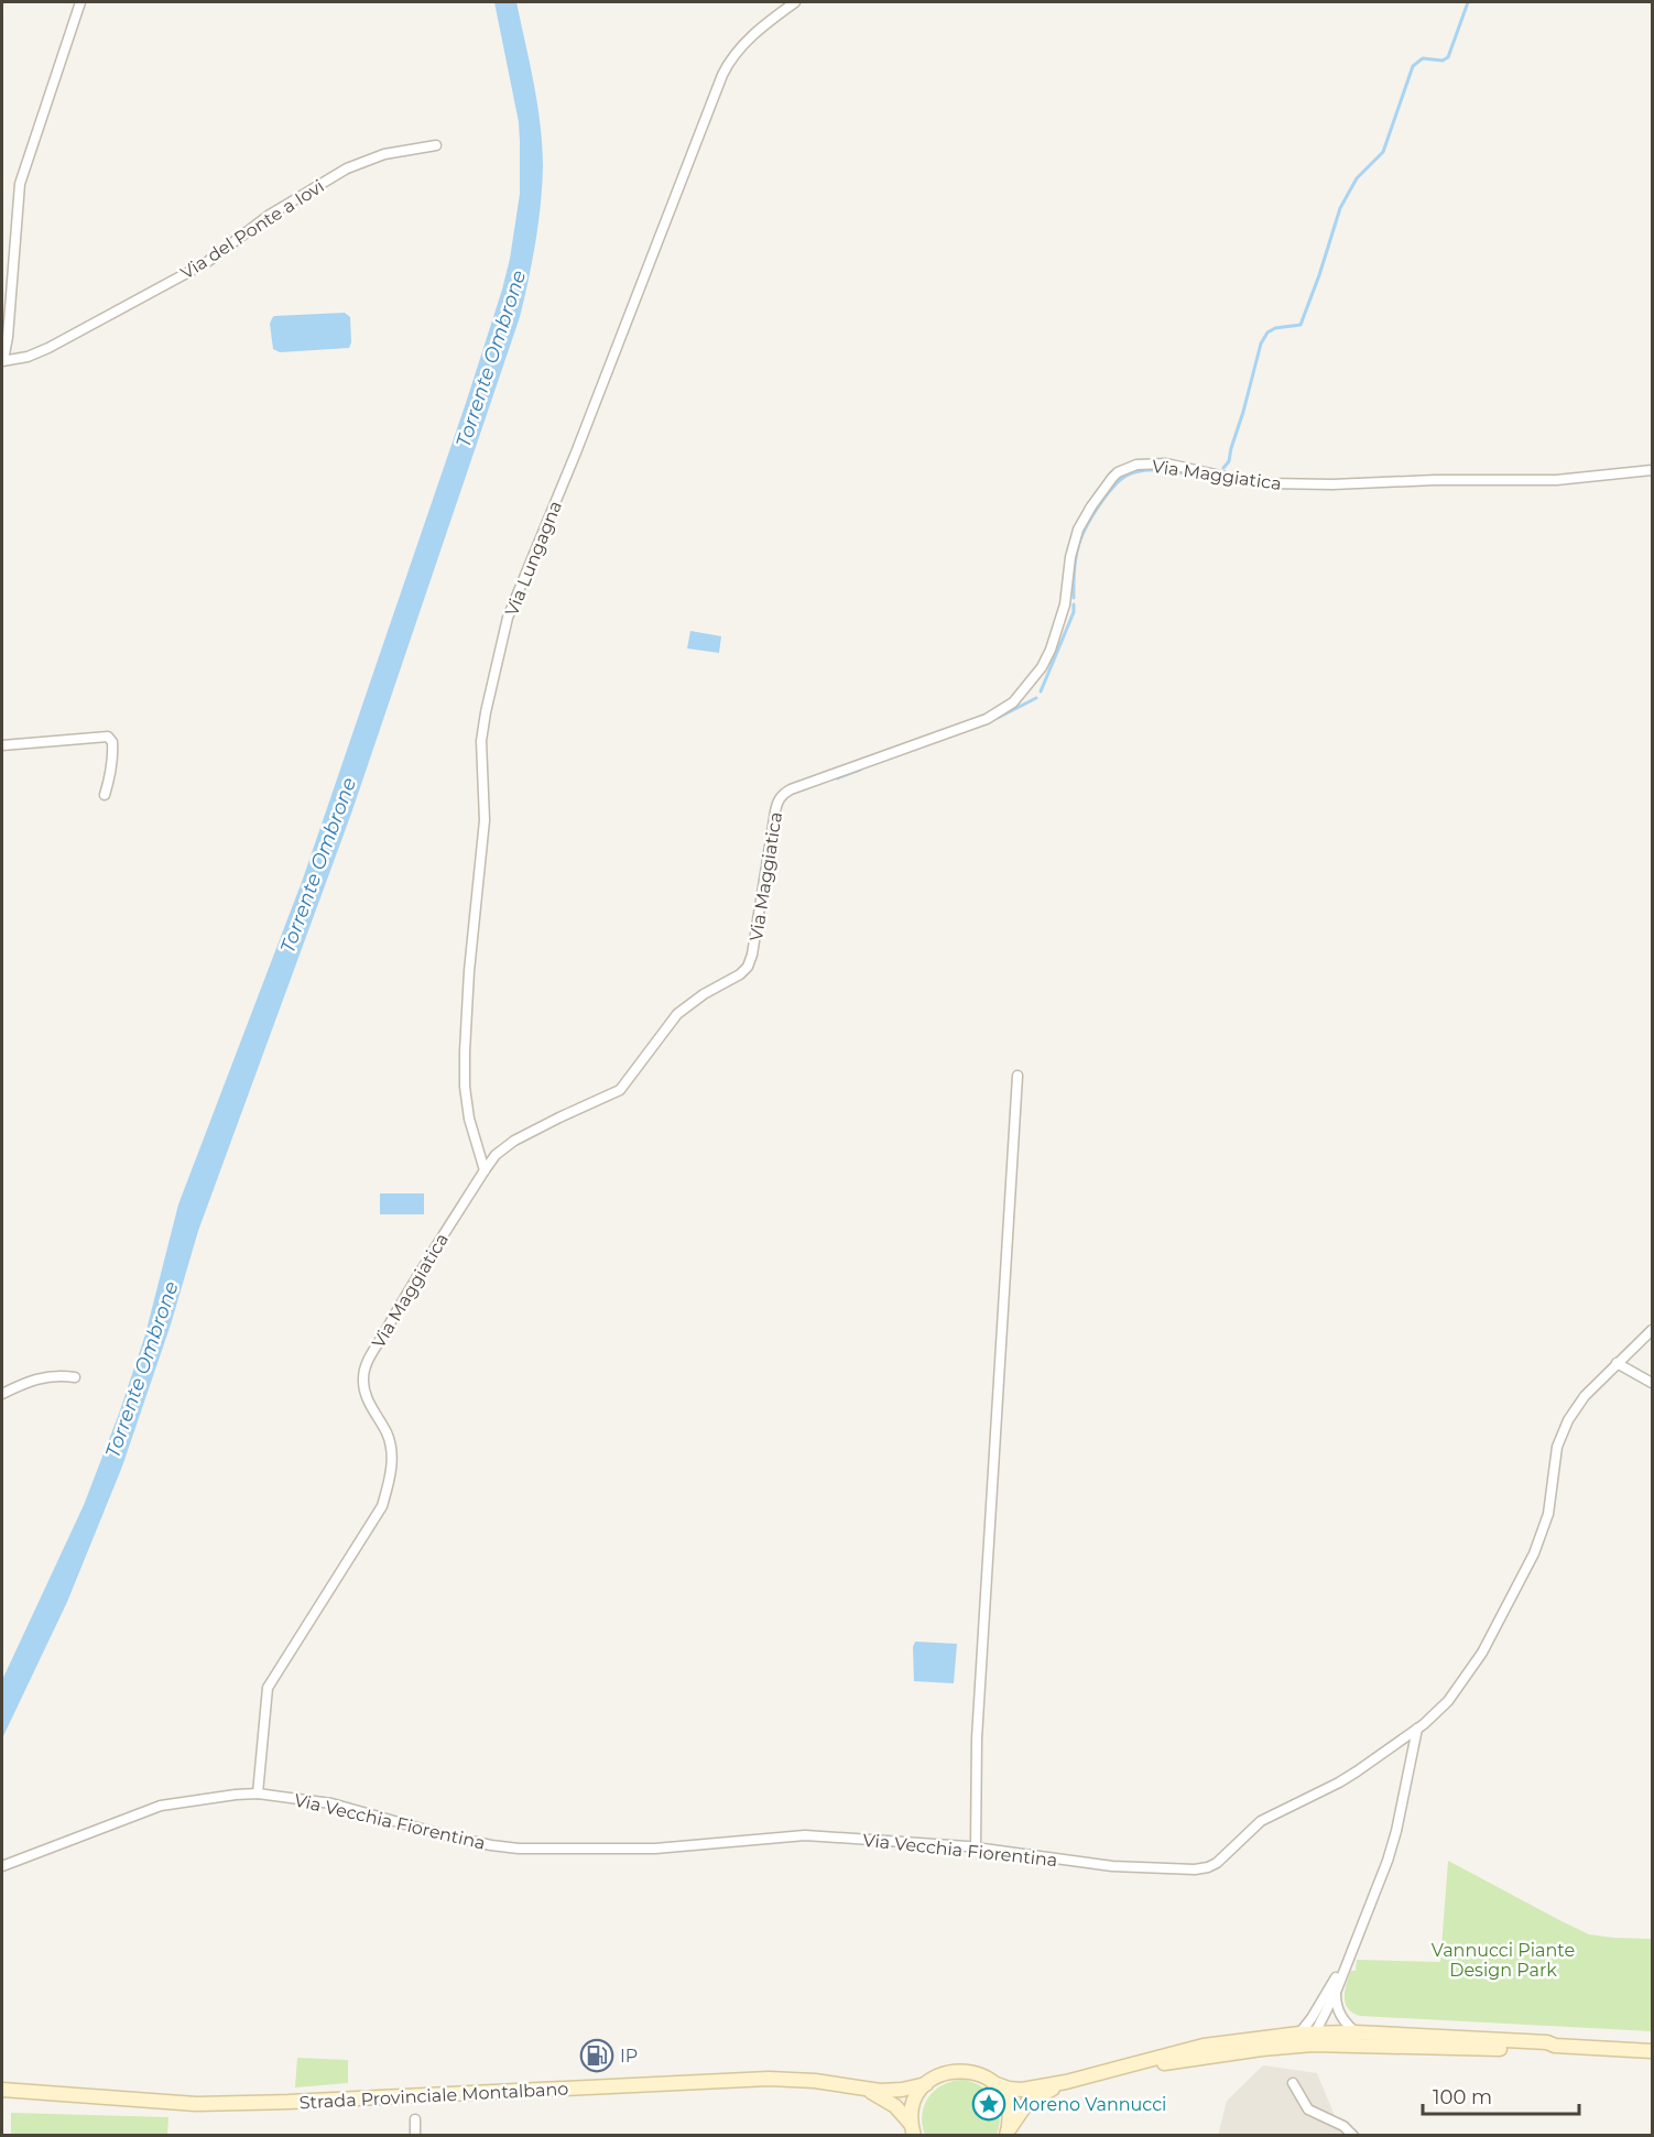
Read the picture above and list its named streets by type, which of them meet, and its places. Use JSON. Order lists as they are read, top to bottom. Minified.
{"streets":{"main road":["Strada Provinciale Montalbano"],"street":["Via del Ponte a Iovi","Via Maggiatica","Via Lungagna","Via Vecchia Fiorentina"]},"crossings":[["Via Maggiatica","Via Lungagna"],["Via Maggiatica","Via Vecchia Fiorentina"]],"water":["Torrente Ombrone"],"parks":["Vannucci Piante Design Park"],"places":{"fuel station":["IP"],"place":["Moreno Vannucci"]},"scale_bar":"100 m"}
